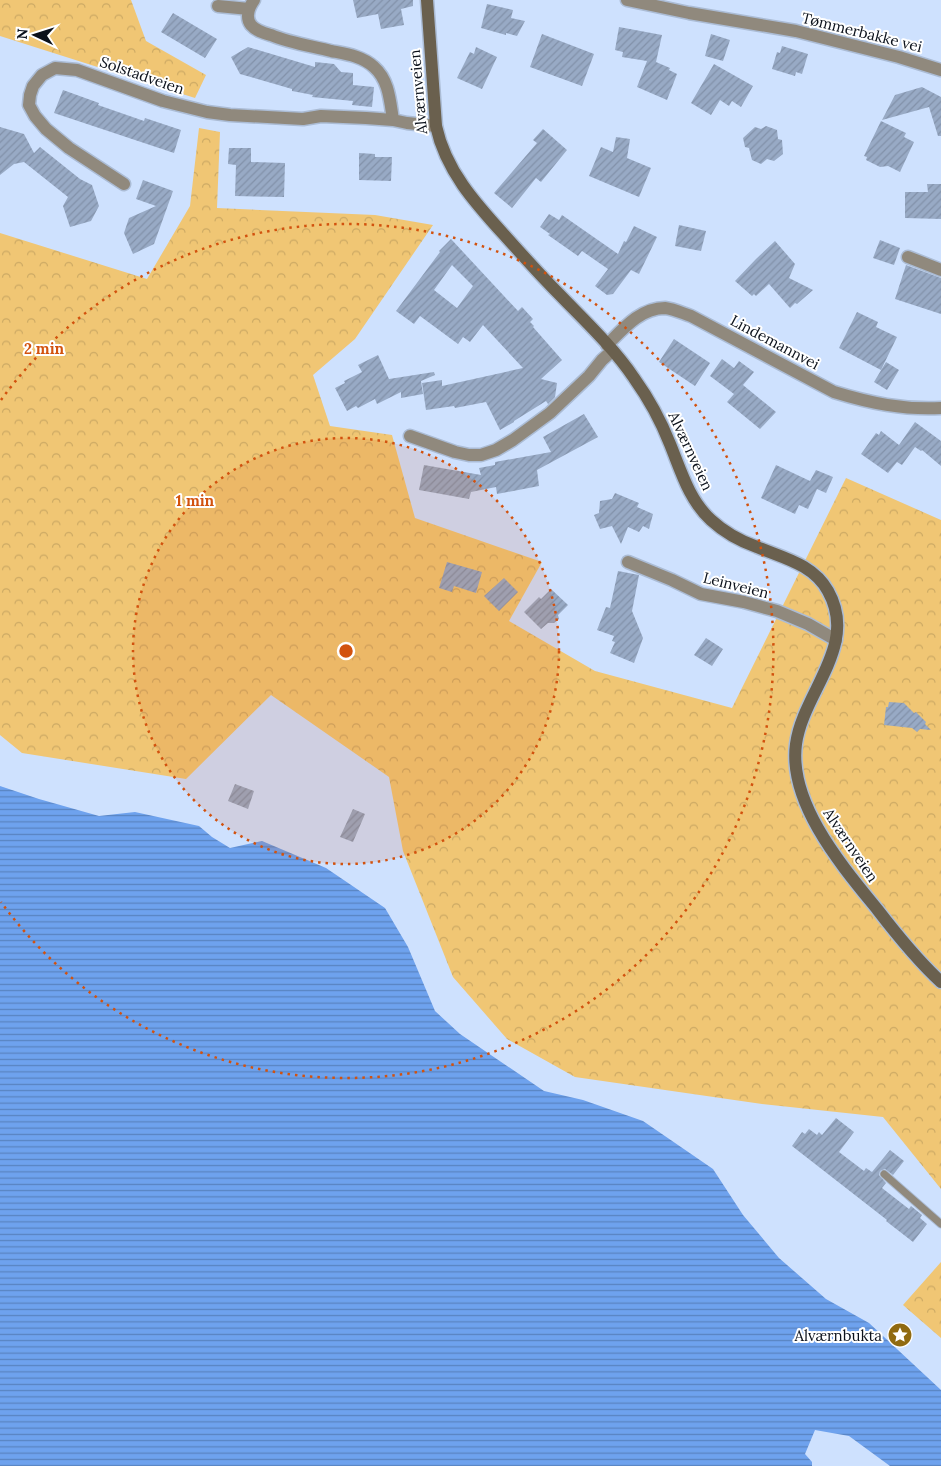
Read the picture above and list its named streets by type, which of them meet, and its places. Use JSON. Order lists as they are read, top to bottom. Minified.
{"streets":{"main road":["Alværnveien"],"street":["Tømmerbakke vei","Solstadveien","Lindemannvei","Leinveien"]},"crossings":[["Solstadveien","Alværnveien"],["Alværnveien","Lindemannvei"],["Alværnveien","Leinveien"]],"places":{"place":["Alværnbukta"]},"north":"left","rings":["2 min","1 min"]}
